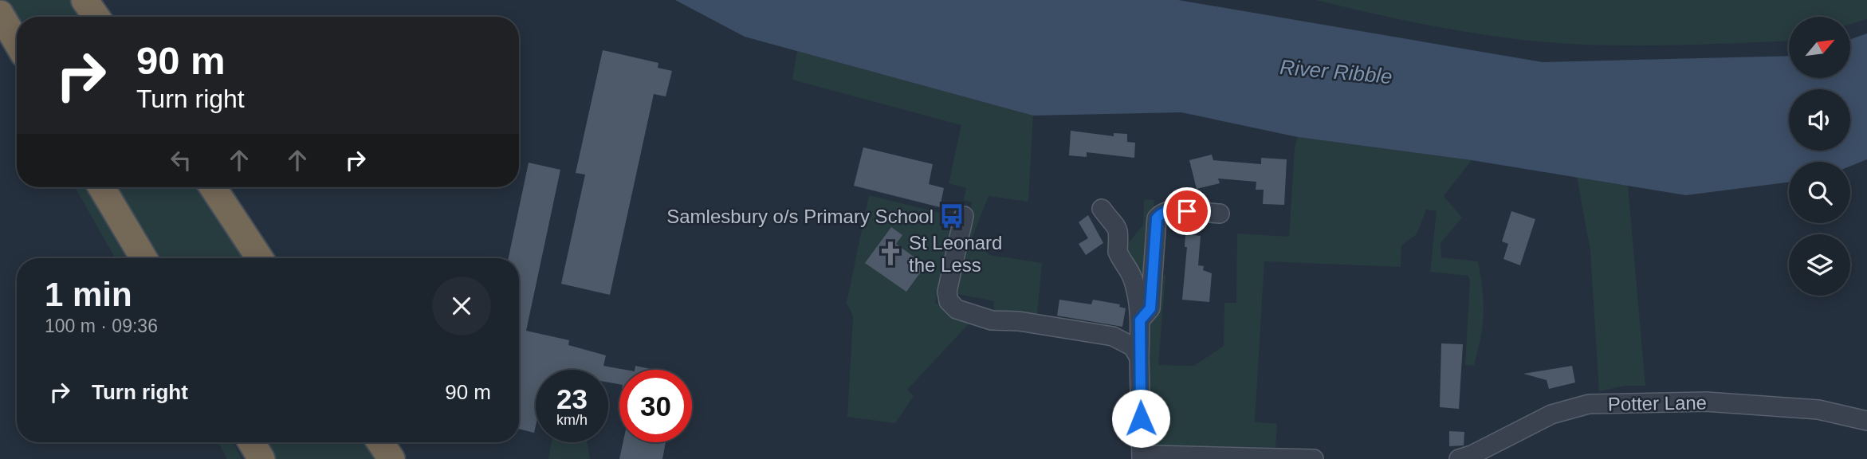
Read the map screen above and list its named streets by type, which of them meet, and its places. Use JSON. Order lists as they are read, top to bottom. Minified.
{"streets":{"street":["Potter Lane"]},"water":["River Ribble"],"places":{"bus stop":["Samlesbury o/s Primary School"],"church":["St Leonard the Less"]},"north":"top right","page":{"turn":["90 m","Turn right"],"heading":["1 min","100 m · 09:36"],"list":[{"name":"Turn right","value":"90 m"}],"speed":"23 km/h","limit":"30"}}
